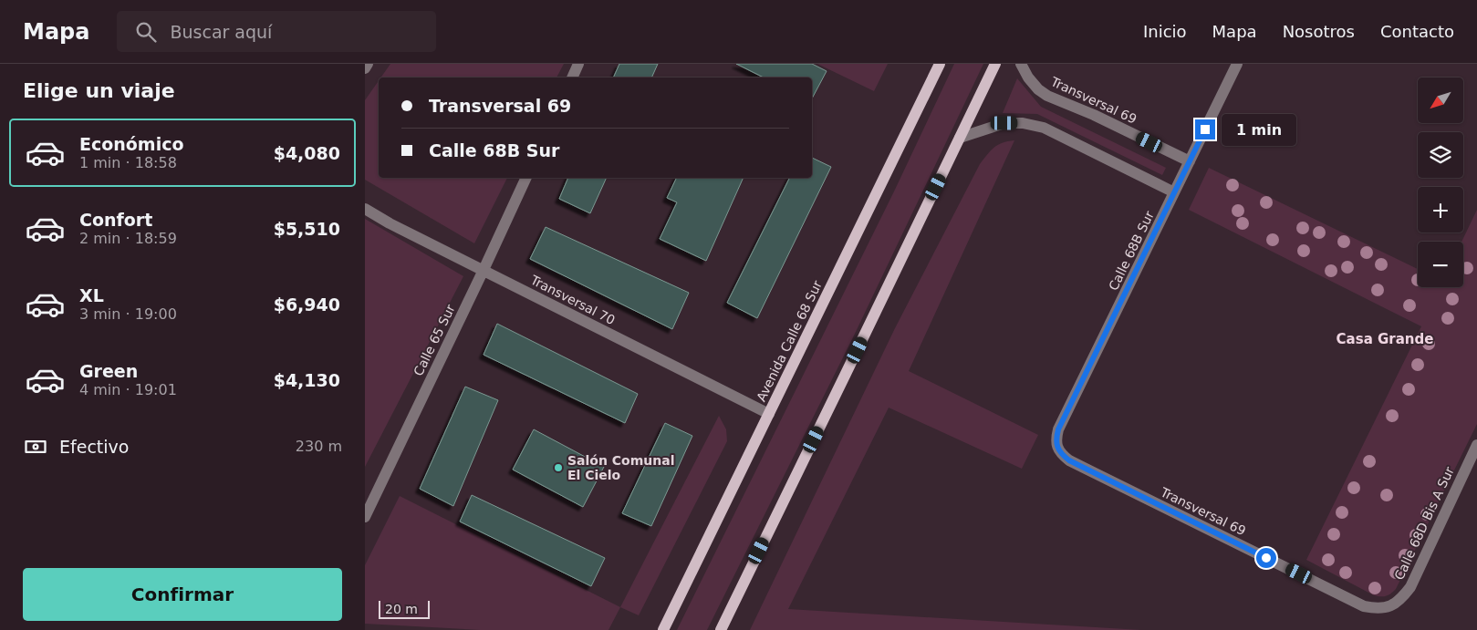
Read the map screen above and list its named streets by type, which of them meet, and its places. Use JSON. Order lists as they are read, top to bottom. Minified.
{"streets":{"main road":["Avenida Calle 68 Sur"],"street":["Transversal 69","Calle 68B Sur","Transversal 70","Calle 65 Sur","Calle 68D Bis A Sur"]},"crossings":[["Transversal 69","Calle 68B Sur"],["Transversal 69","Calle 68D Bis A Sur"],["Transversal 70","Calle 65 Sur"],["Transversal 70","Avenida Calle 68 Sur"]],"districts":["Casa Grande"],"places":["Salón Comunal El Cielo"],"scale_bar":"20 m","north":"bottom left","page":{"header":"Mapa","search":"Buscar aquí","nav":["Inicio","Mapa","Nosotros","Contacto"],"heading":"Elige un viaje","map_buttons":["+","−"],"banner":["Transversal 69","Calle 68B Sur"],"bubble":"1 min","list":[{"name":"Económico","note":"1 min · 18:58","value":"$4,080"},{"name":"Confort","note":"2 min · 18:59","value":"$5,510"},{"name":"XL","note":"3 min · 19:00","value":"$6,940"},{"name":"Green","note":"4 min · 19:01","value":"$4,130"}],"pay":["Efectivo","230 m"],"buttons":"Confirmar","scale":"20 m"}}
